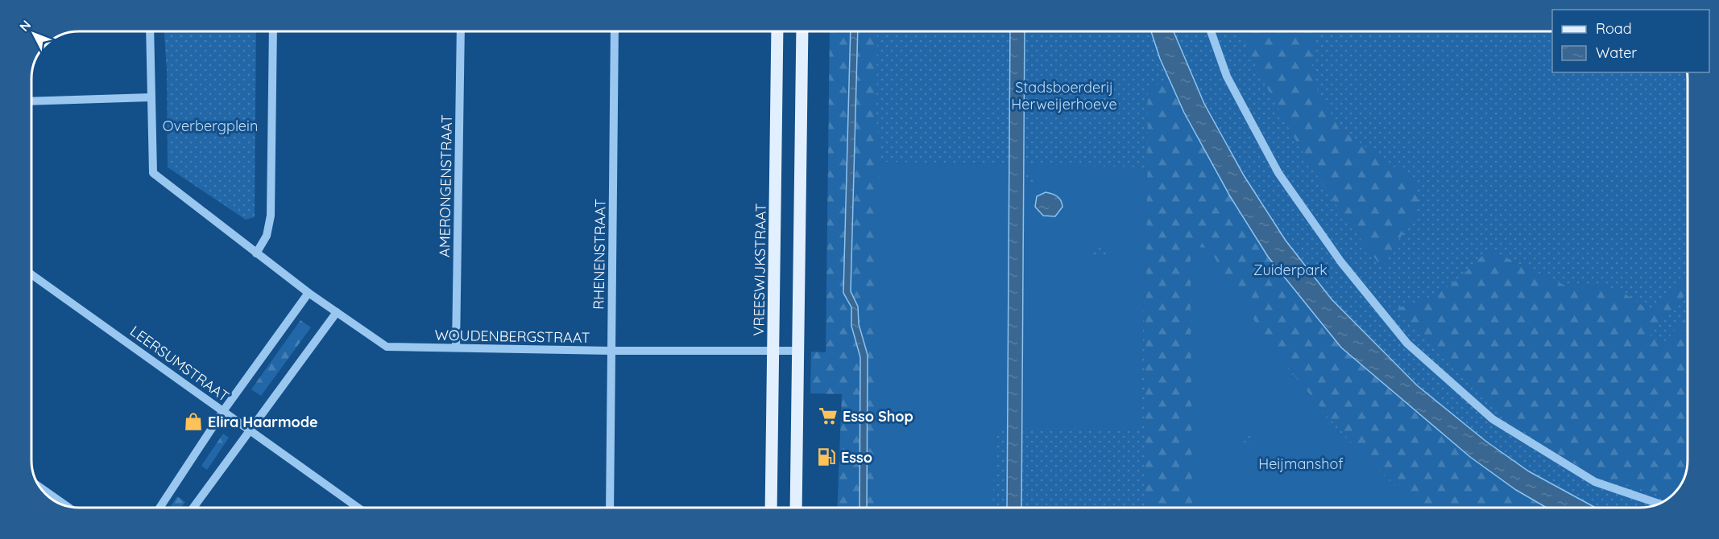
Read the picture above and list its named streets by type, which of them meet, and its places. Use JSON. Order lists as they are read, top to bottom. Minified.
{"streets":{"main road":["VREESWIJKSTRAAT"],"street":["AMERONGENSTRAAT","RHENENSTRAAT","WOUDENBERGSTRAAT","LEERSUMSTRAAT"]},"crossings":[["AMERONGENSTRAAT","WOUDENBERGSTRAAT"],["RHENENSTRAAT","WOUDENBERGSTRAAT"],["VREESWIJKSTRAAT","WOUDENBERGSTRAAT"]],"parks":["Stadsboerderij Herweijerhoeve","Overbergplein","Zuiderpark","Heijmanshof"],"places":{"supermarket":["Esso Shop"],"shop":["Elira Haarmode"],"fuel station":["Esso"]},"legend":["Road","Water"],"north":"top left"}
